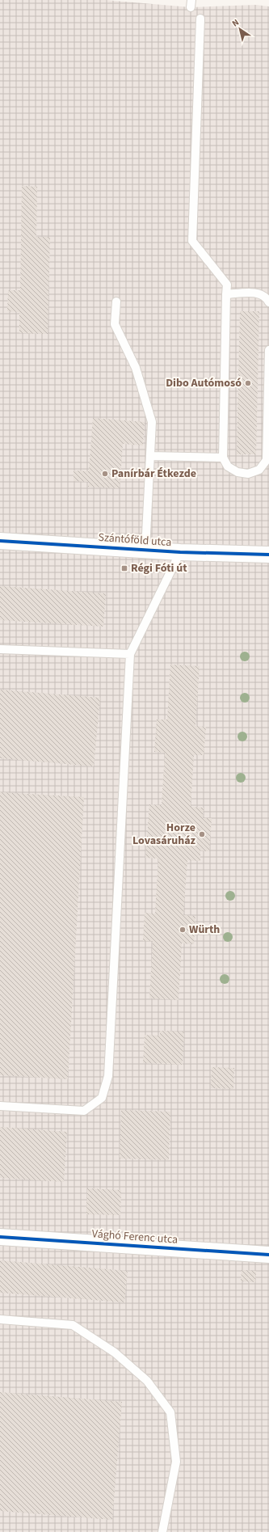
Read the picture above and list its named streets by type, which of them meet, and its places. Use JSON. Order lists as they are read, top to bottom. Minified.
{"streets":{"street":["Szántóföld utca","Vághó Ferenc utca"]},"places":{"other":["Dibo Autómosó","Panírbár Étkezde","Horze Lovasáruház","Würth"],"transit":["Régi Fóti út"]},"north":"top left"}
